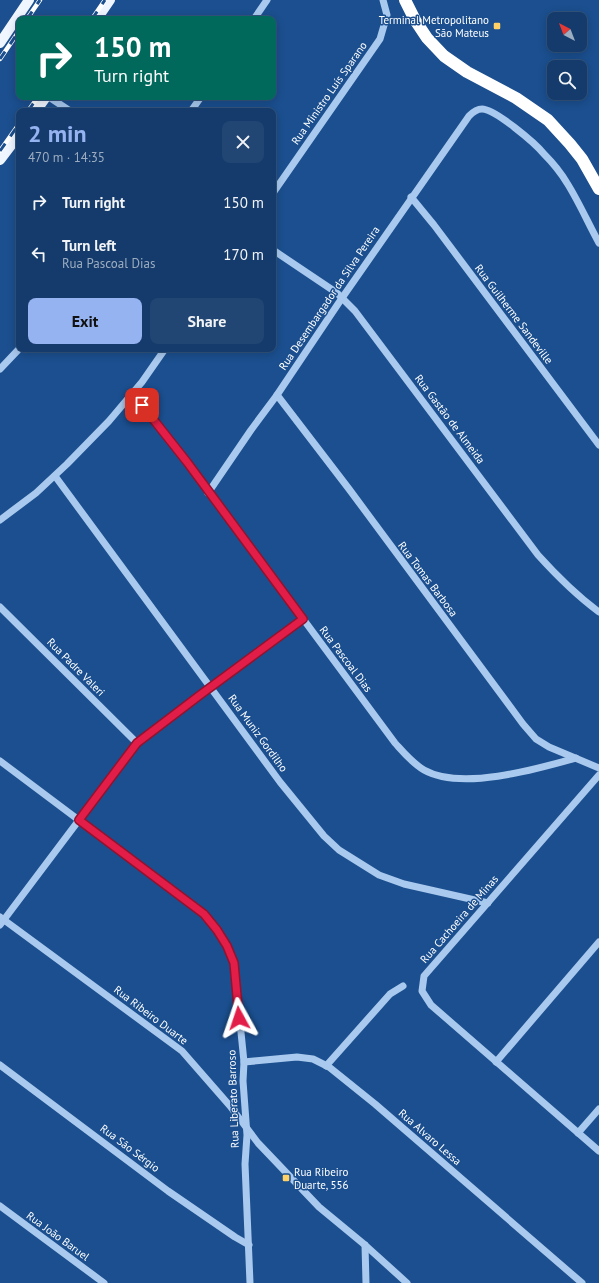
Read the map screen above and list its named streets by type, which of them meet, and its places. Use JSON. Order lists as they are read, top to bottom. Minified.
{"streets":{"street":["Rua Ministro Luís Sparano","Rua Desembargador da Silva Pereira","Rua Guilherme Sandeville","Rua Gastão de Almeida","Rua Tomas Barbosa","Rua Pascoal Dias","Rua Padre Valeri","Rua Muniz Gordilho","Rua Cachoeira de Minas","Rua Ribeiro Duarte","Rua Liberato Barroso","Rua Alvaro Lessa","Rua São Sérgio","Rua João Baruel"]},"crossings":[["Rua Desembargador da Silva Pereira","Rua Guilherme Sandeville"],["Rua Desembargador da Silva Pereira","Rua Gastão de Almeida"],["Rua Desembargador da Silva Pereira","Rua Tomas Barbosa"],["Rua Desembargador da Silva Pereira","Rua Pascoal Dias"],["Rua Tomas Barbosa","Rua Pascoal Dias"],["Rua Muniz Gordilho","Rua Cachoeira de Minas"],["Rua Ribeiro Duarte","Rua Liberato Barroso"],["Rua Liberato Barroso","Rua Alvaro Lessa"],["Rua Liberato Barroso","Rua São Sérgio"]],"places":{"transit":["Terminal Metropolitano São Mateus","Rua Ribeiro Duarte, 556"]},"north":"top left","page":{"turn":["150 m","Turn right"],"heading":["2 min","470 m · 14:35"],"list":[{"name":"Turn right","value":"150 m"},{"name":"Turn left","note":"Rua Pascoal Dias","value":"170 m"}],"buttons":["Exit","Share"]}}
